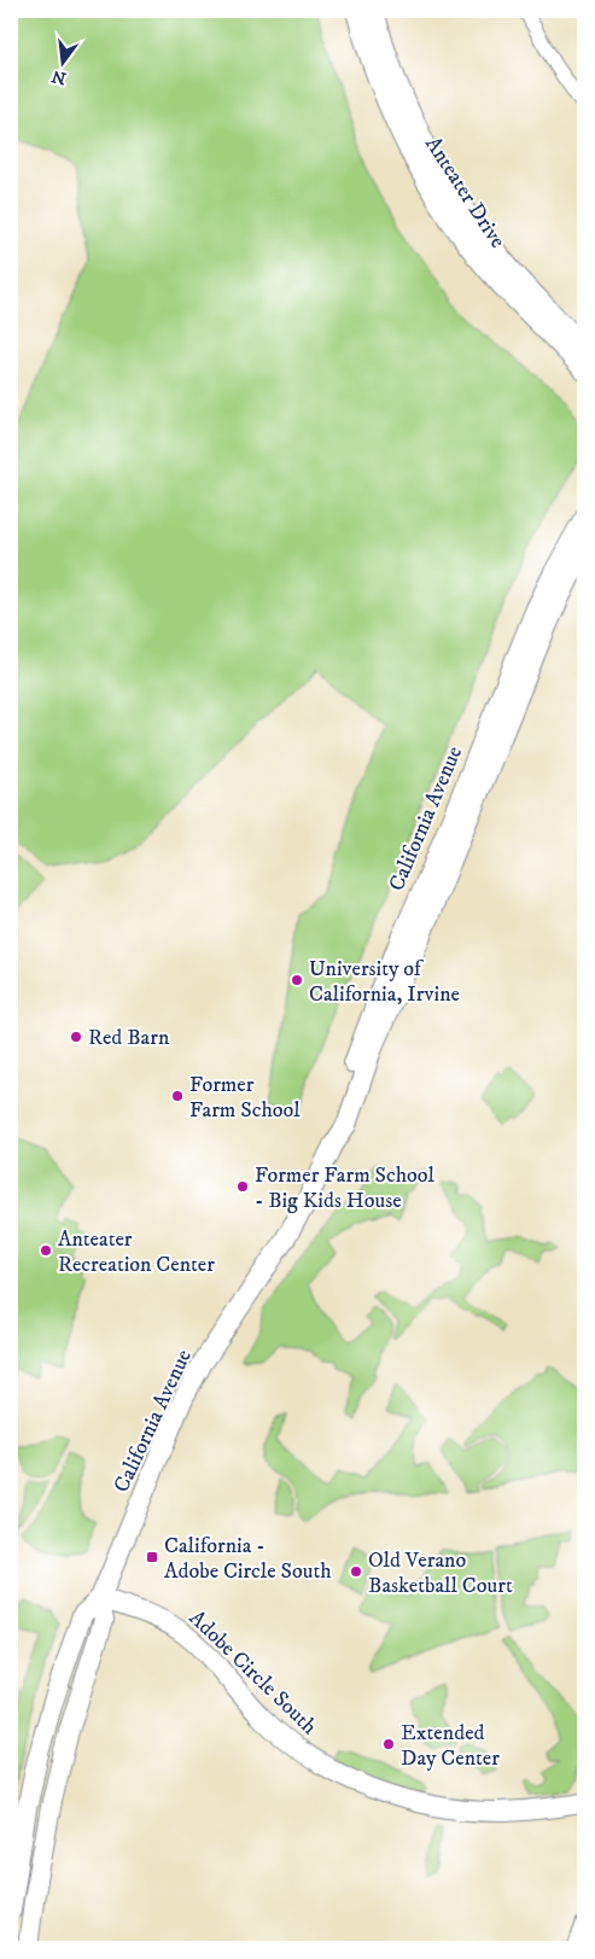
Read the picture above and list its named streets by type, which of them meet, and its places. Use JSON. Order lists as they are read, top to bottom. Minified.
{"streets":{"main road":["Anteater Drive","California Avenue","Adobe Circle South"]},"crossings":[["California Avenue","Adobe Circle South"]],"places":{"other":["University of California, Irvine","Red Barn","Former Farm School","Former Farm School - Big Kids House","Anteater Recreation Center","Old Verano Basketball Court","Extended Day Center"],"transit":["California - Adobe Circle South"]},"north":"bottom"}
